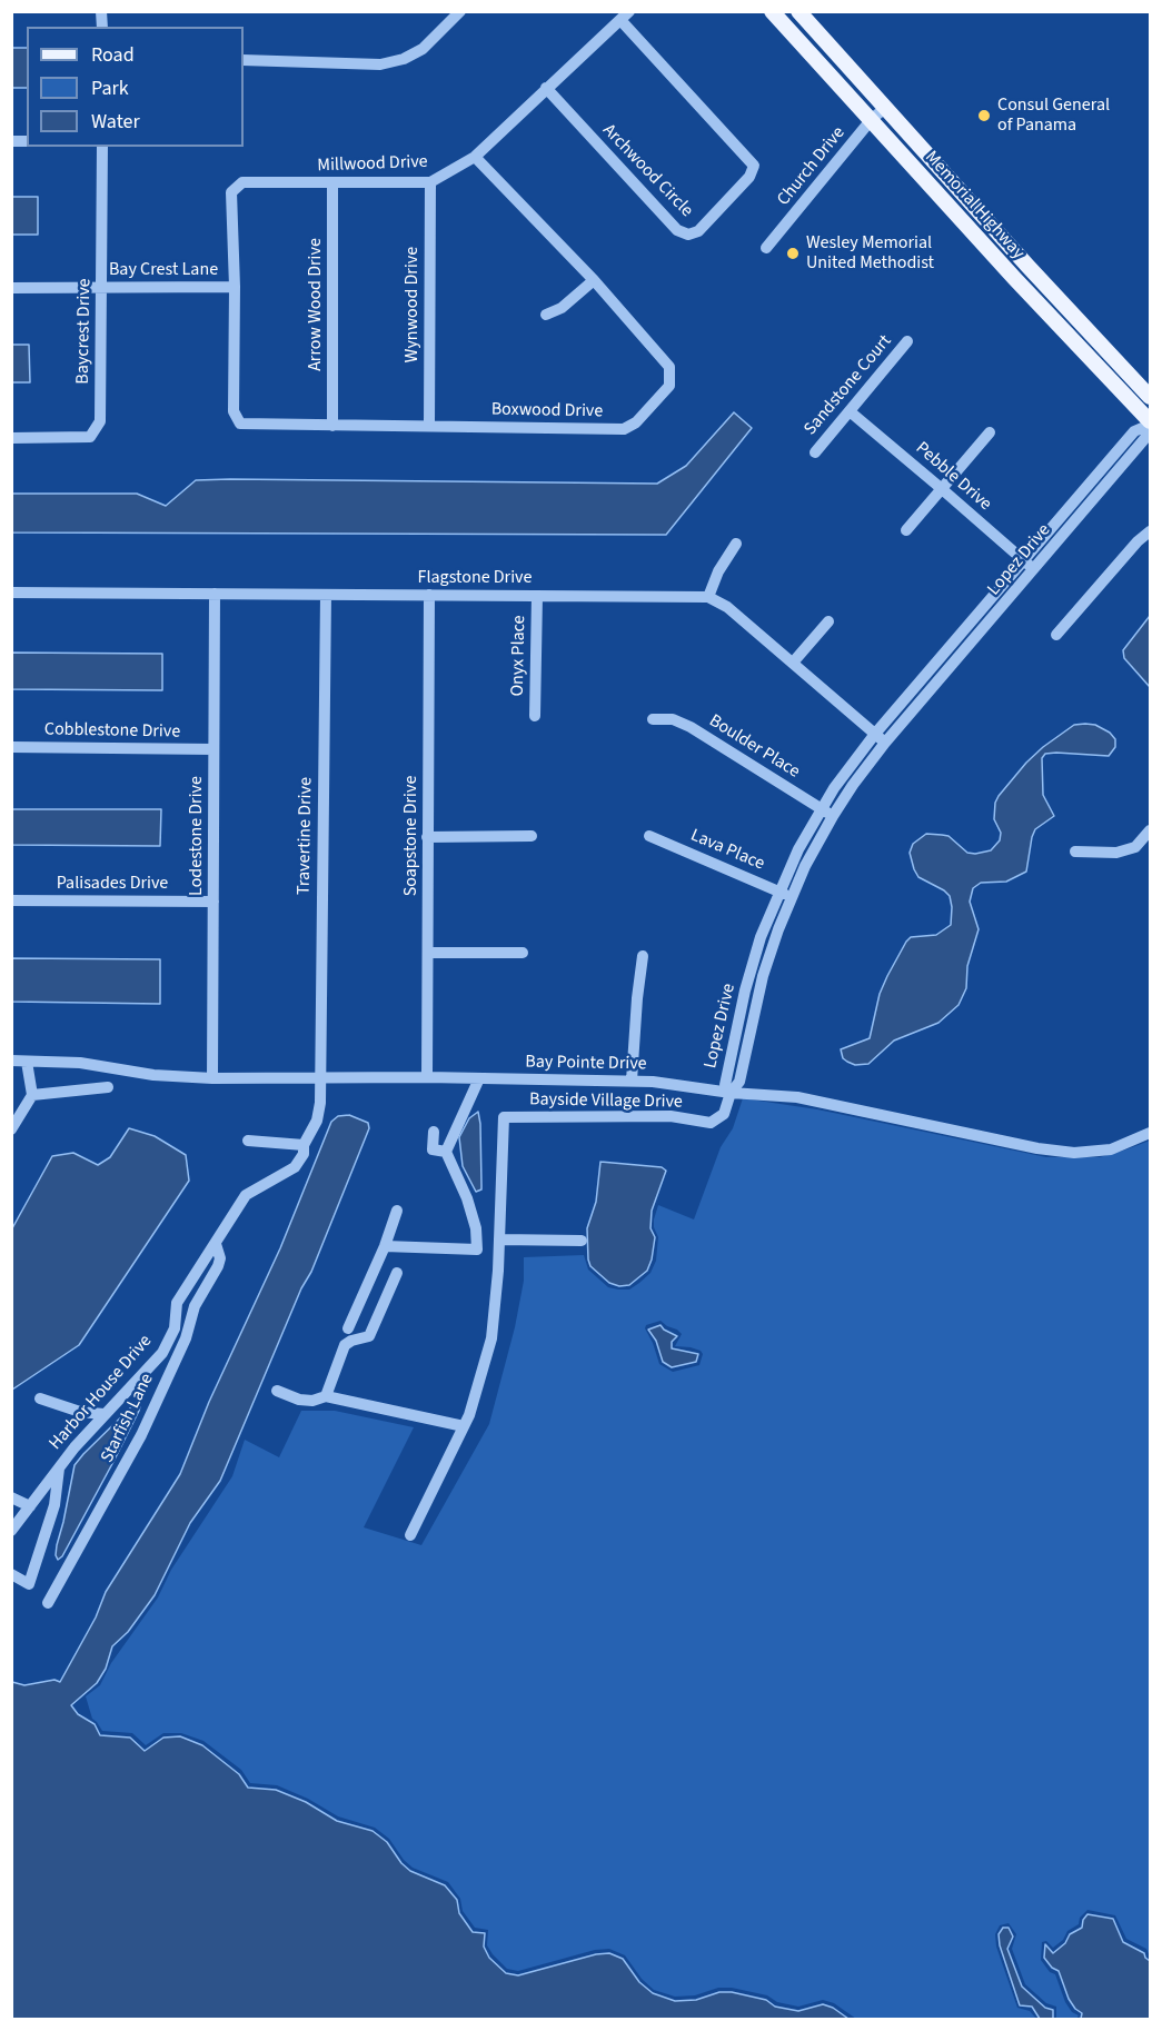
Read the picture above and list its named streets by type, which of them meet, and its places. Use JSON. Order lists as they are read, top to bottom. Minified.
{"streets":{"main road":["Memorial Highway"],"street":["Millwood Drive","Church Drive","Archwood Circle","Bay Crest Lane","Arrow Wood Drive","Wynwood Drive","Baycrest Drive","Sandstone Court","Boxwood Drive","Pebble Drive","Lopez Drive","Flagstone Drive","Onyx Place","Cobblestone Drive","Boulder Place","Lodestone Drive","Travertine Drive","Soapstone Drive","Lava Place","Palisades Drive","Bay Pointe Drive","Bayside Village Drive","Harbor House Drive","Starfish Lane"]},"crossings":[["Millwood Drive","Archwood Circle"],["Millwood Drive","Bay Crest Lane"],["Millwood Drive","Arrow Wood Drive"],["Millwood Drive","Wynwood Drive"],["Millwood Drive","Boxwood Drive"],["Church Drive","Memorial Highway"],["Memorial Highway","Lopez Drive"],["Bay Crest Lane","Baycrest Drive"],["Bay Crest Lane","Boxwood Drive"],["Arrow Wood Drive","Boxwood Drive"],["Wynwood Drive","Boxwood Drive"],["Sandstone Court","Pebble Drive"],["Pebble Drive","Lopez Drive"],["Lopez Drive","Boulder Place"],["Lopez Drive","Lava Place"],["Lopez Drive","Bay Pointe Drive"],["Lopez Drive","Bayside Village Drive"],["Flagstone Drive","Onyx Place"],["Flagstone Drive","Lodestone Drive"],["Flagstone Drive","Travertine Drive"],["Flagstone Drive","Soapstone Drive"],["Cobblestone Drive","Lodestone Drive"],["Lodestone Drive","Palisades Drive"],["Lodestone Drive","Bay Pointe Drive"],["Travertine Drive","Bay Pointe Drive"],["Travertine Drive","Harbor House Drive"],["Soapstone Drive","Bay Pointe Drive"],["Bay Pointe Drive","Bayside Village Drive"],["Bay Pointe Drive","Harbor House Drive"],["Harbor House Drive","Starfish Lane"]],"places":["Consul General of Panama","Wesley Memorial United Methodist"],"legend":["Road","Park","Water"]}
